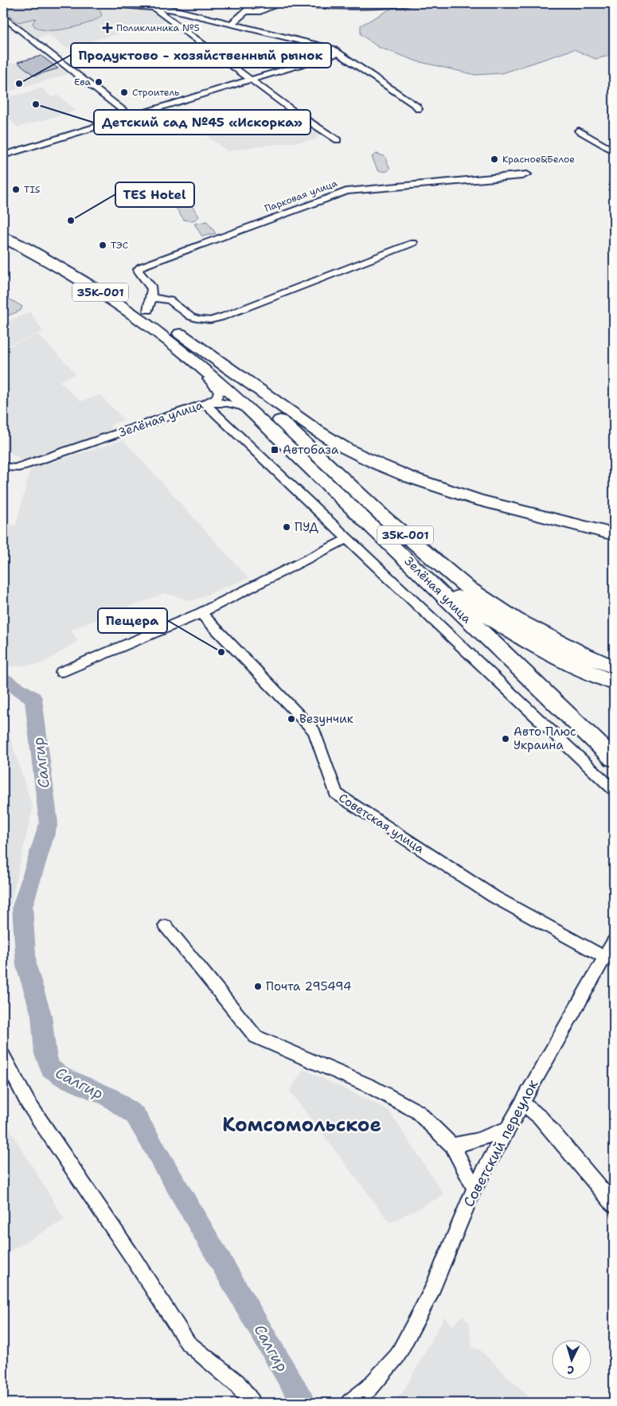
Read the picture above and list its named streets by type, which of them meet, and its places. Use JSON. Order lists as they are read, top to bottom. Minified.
{"streets":{"main road":["35К-001","Зелёная улица"],"street":["Парковая улица","Советская улица","Советский переулок"]},"crossings":[["Парковая улица","35К-001"],["Парковая улица","Зелёная улица"],["35К-001","Зелёная улица"],["Советская улица","Советский переулок"]],"districts":["Комсомольское"],"water":["Салгир"],"places":{"health":["Поликлиника №5"],"other":["Ева","Продуктово - хозяйственный рынок","Строитель","Детский сад №45 «Искорка»","Красное&Белое","TIS","TES Hotel","ТЭС","ПУД","Пещера","Везунчик","Авто Плюс Украина","Почта 295494"],"transit":["Автобаза"]},"north":"bottom"}
